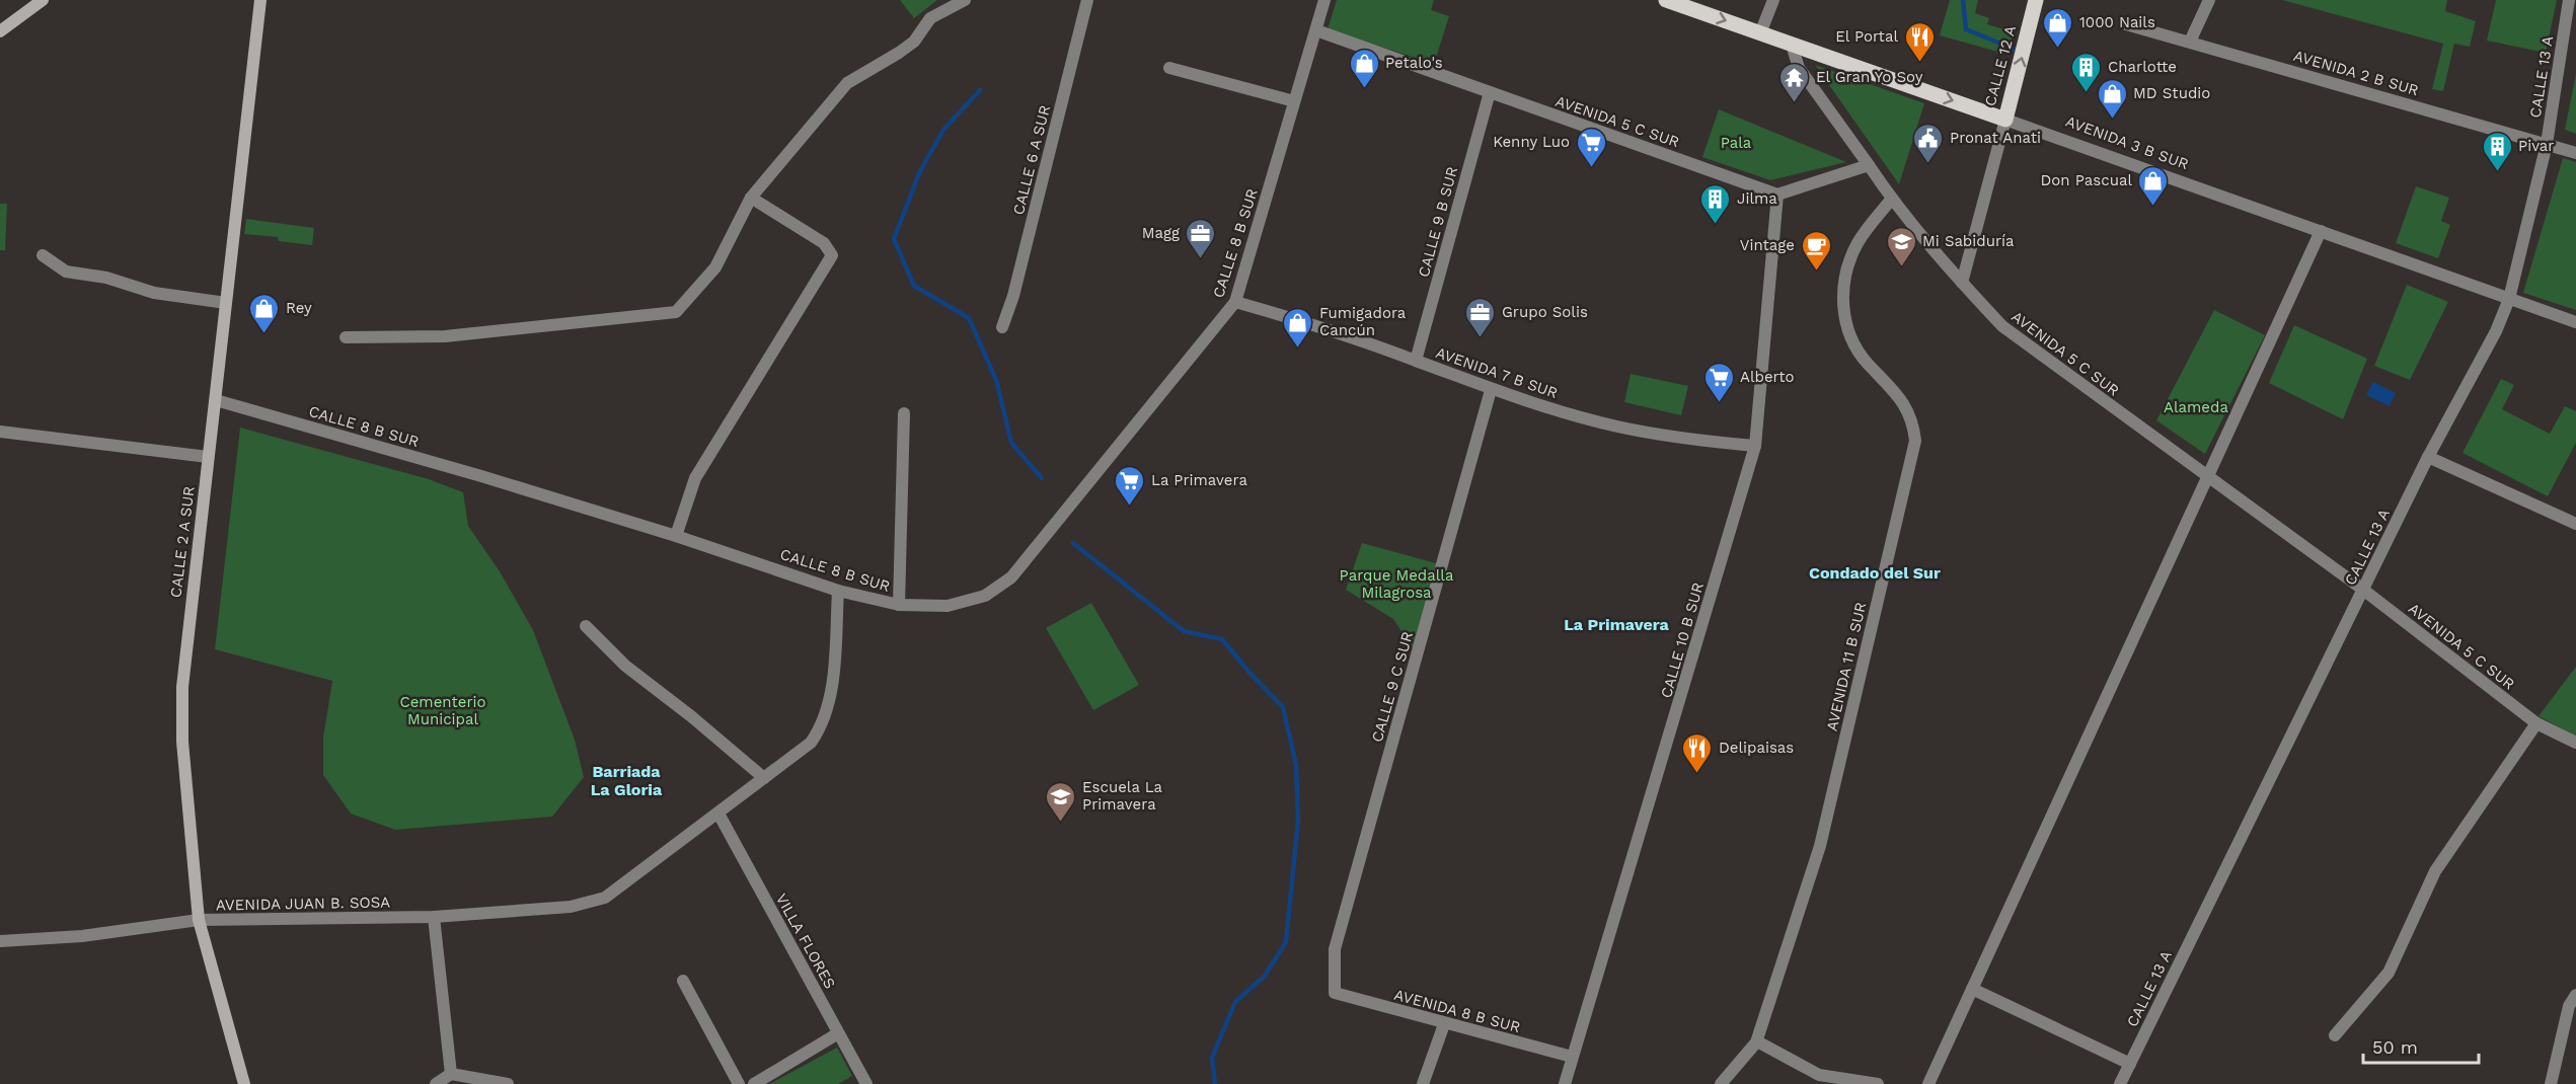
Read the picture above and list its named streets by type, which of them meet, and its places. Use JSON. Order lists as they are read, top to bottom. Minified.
{"streets":{"main road":["CALLE 12 A","AVENIDA 3 B SUR","CALLE 2 A SUR"],"street":["AVENIDA 2 B SUR","CALLE 13 A","AVENIDA 5 C SUR","CALLE 6 A SUR","CALLE 9 B SUR","CALLE 8 B SUR","AVENIDA 7 B SUR","CALLE 10 B SUR","AVENIDA 11 B SUR","CALLE 9 C SUR","AVENIDA JUAN B. SOSA","VILLA FLORES","AVENIDA 8 B SUR"]},"crossings":[["CALLE 12 A","AVENIDA 5 C SUR"],["CALLE 12 A","AVENIDA 3 B SUR"],["AVENIDA 2 B SUR","CALLE 13 A"],["CALLE 13 A","AVENIDA 5 C SUR"],["CALLE 13 A","AVENIDA 3 B SUR"],["AVENIDA 5 C SUR","AVENIDA 3 B SUR"],["AVENIDA 5 C SUR","CALLE 9 B SUR"],["AVENIDA 5 C SUR","CALLE 8 B SUR"],["AVENIDA 5 C SUR","CALLE 10 B SUR"],["AVENIDA 5 C SUR","AVENIDA 11 B SUR"],["CALLE 9 B SUR","AVENIDA 7 B SUR"],["CALLE 8 B SUR","AVENIDA 7 B SUR"],["CALLE 8 B SUR","CALLE 2 A SUR"],["AVENIDA 7 B SUR","CALLE 10 B SUR"],["AVENIDA 7 B SUR","CALLE 9 C SUR"],["CALLE 2 A SUR","AVENIDA JUAN B. SOSA"],["CALLE 10 B SUR","AVENIDA 8 B SUR"],["CALLE 9 C SUR","AVENIDA 8 B SUR"],["AVENIDA JUAN B. SOSA","VILLA FLORES"]],"districts":["Condado del Sur","La Primavera","Barriada La Gloria"],"parks":["Pala","Alameda","Parque Medalla Milagrosa","Cementerio Municipal"],"places":{"shop":["1000 Nails","Petalo's","MD Studio","Don Pascual","Rey","Fumigadora Cancún"],"restaurant":["El Portal","Delipaisas"],"building":["Charlotte","Pivar","Jilma"],"temple":["El Gran Yo Soy"],"public building":["Pronat Anati"],"supermarket":["Kenny Luo","Alberto","La Primavera"],"office":["Magg","Grupo Solis"],"school or university":["Mi Sabiduría","Escuela La Primavera"],"cafe":["Vintage"]},"scale_bar":"50 m"}
